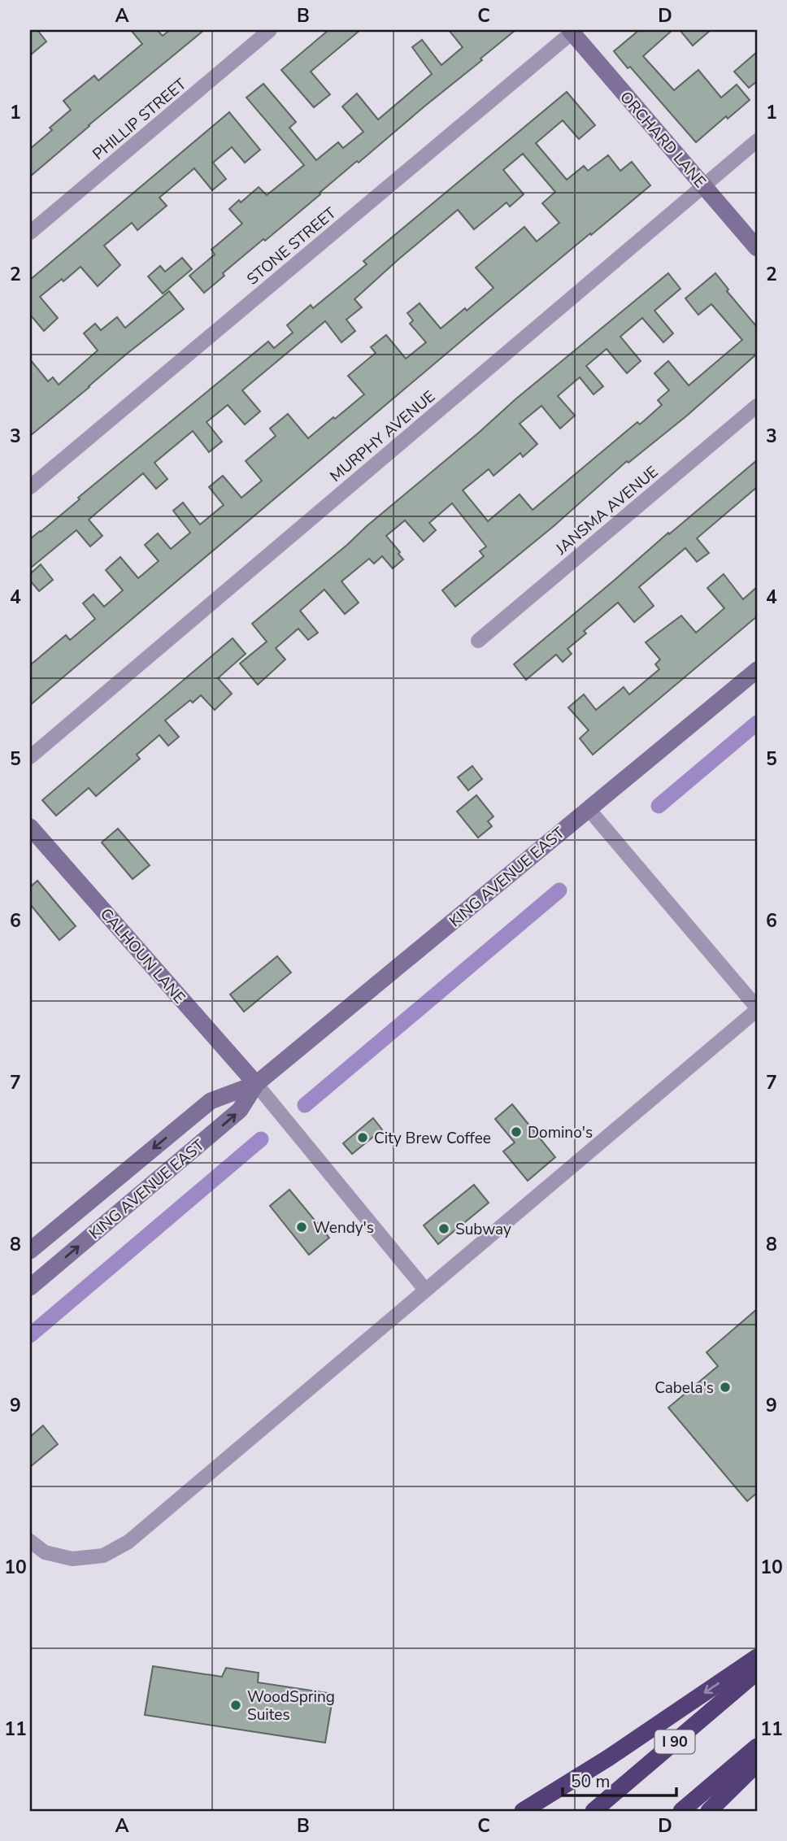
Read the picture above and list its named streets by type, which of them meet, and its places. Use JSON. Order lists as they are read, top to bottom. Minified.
{"streets":{"highway":["I 90"],"main road":["ORCHARD LANE","KING AVENUE EAST","CALHOUN LANE"],"street":["PHILLIP STREET","STONE STREET","MURPHY AVENUE","JANSMA AVENUE"]},"crossings":[["ORCHARD LANE","STONE STREET"],["ORCHARD LANE","MURPHY AVENUE"],["KING AVENUE EAST","CALHOUN LANE"]],"places":["Domino's","City Brew Coffee","Wendy's","Subway","Cabela's","WoodSpring Suites"],"scale_bar":"50 m","grid":{"columns":["A","B","C","D"],"rows":["1","2","3","4","5","6","7","8","9","10","11"]}}
